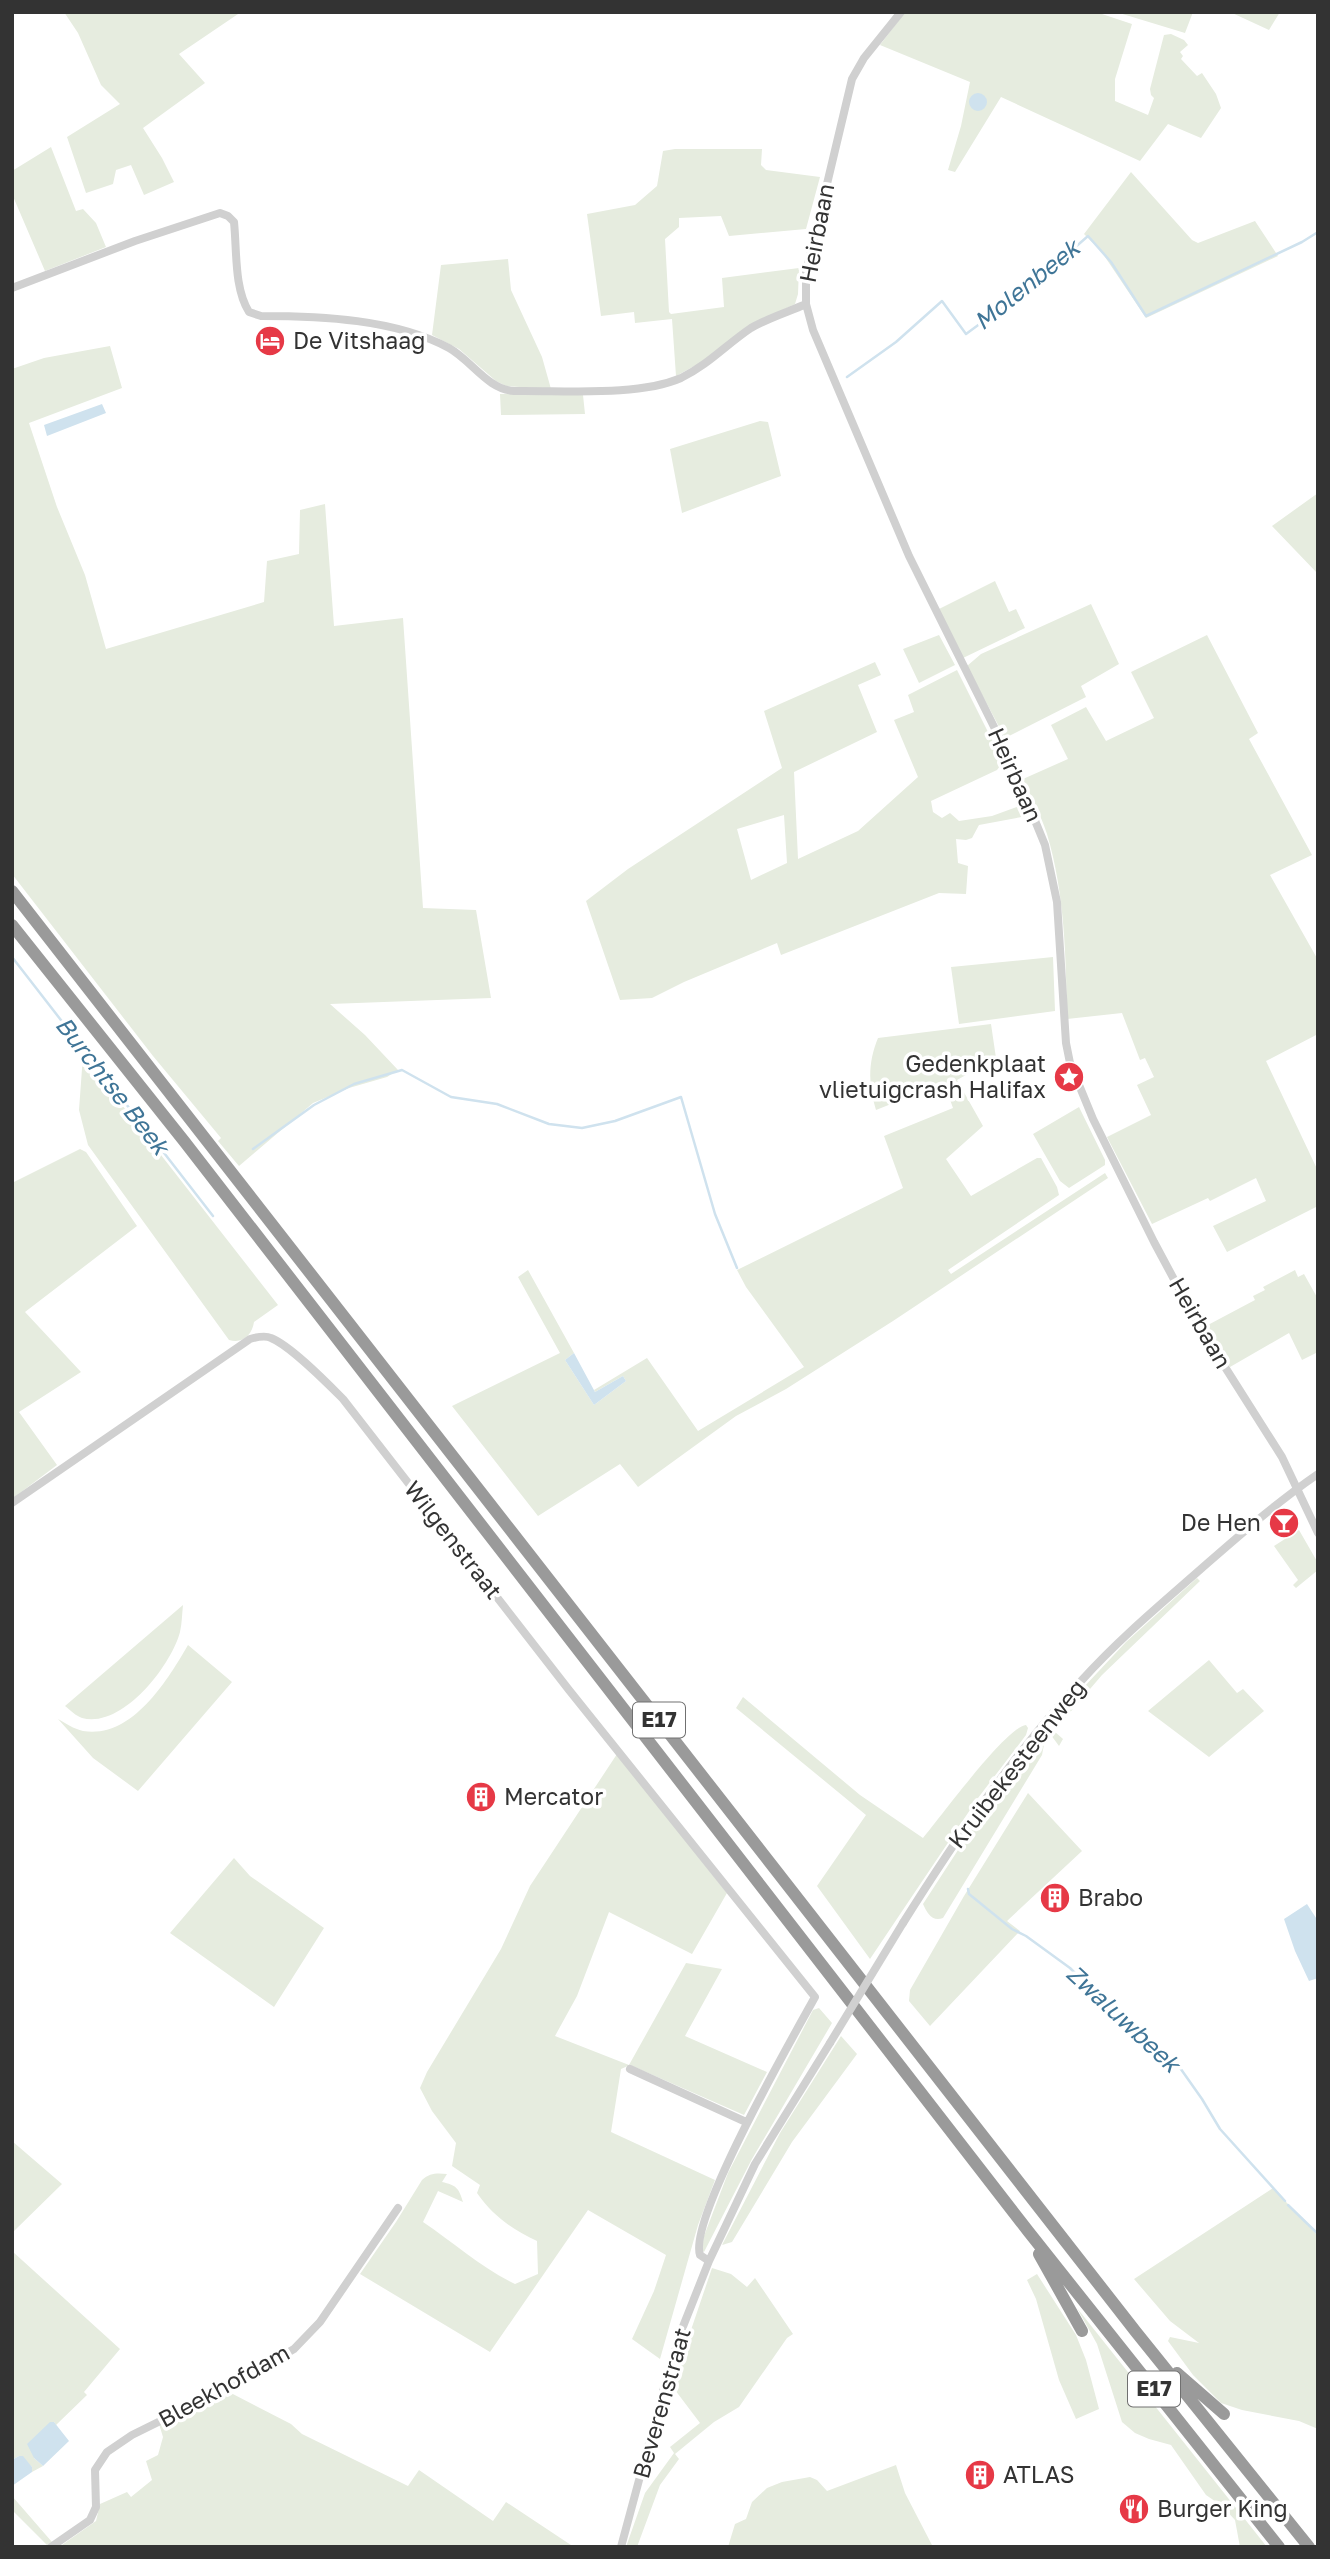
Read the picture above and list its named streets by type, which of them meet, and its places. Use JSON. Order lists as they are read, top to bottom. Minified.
{"streets":{"highway":["E17"],"street":["Heirbaan","Wilgenstraat","Kruibekesteenweg","Bleekhofdam","Beverenstraat"]},"crossings":[["Heirbaan","Kruibekesteenweg"],["Kruibekesteenweg","Beverenstraat"]],"water":["Molenbeek","Burchtse Beek","Zwaluwbeek"],"places":{"hotel":["De Vitshaag"],"place":["Gedenkplaat vlietuigcrash Halifax"],"bar":["De Hen"],"building":["Mercator","Brabo","ATLAS"],"restaurant":["Burger King"]}}
